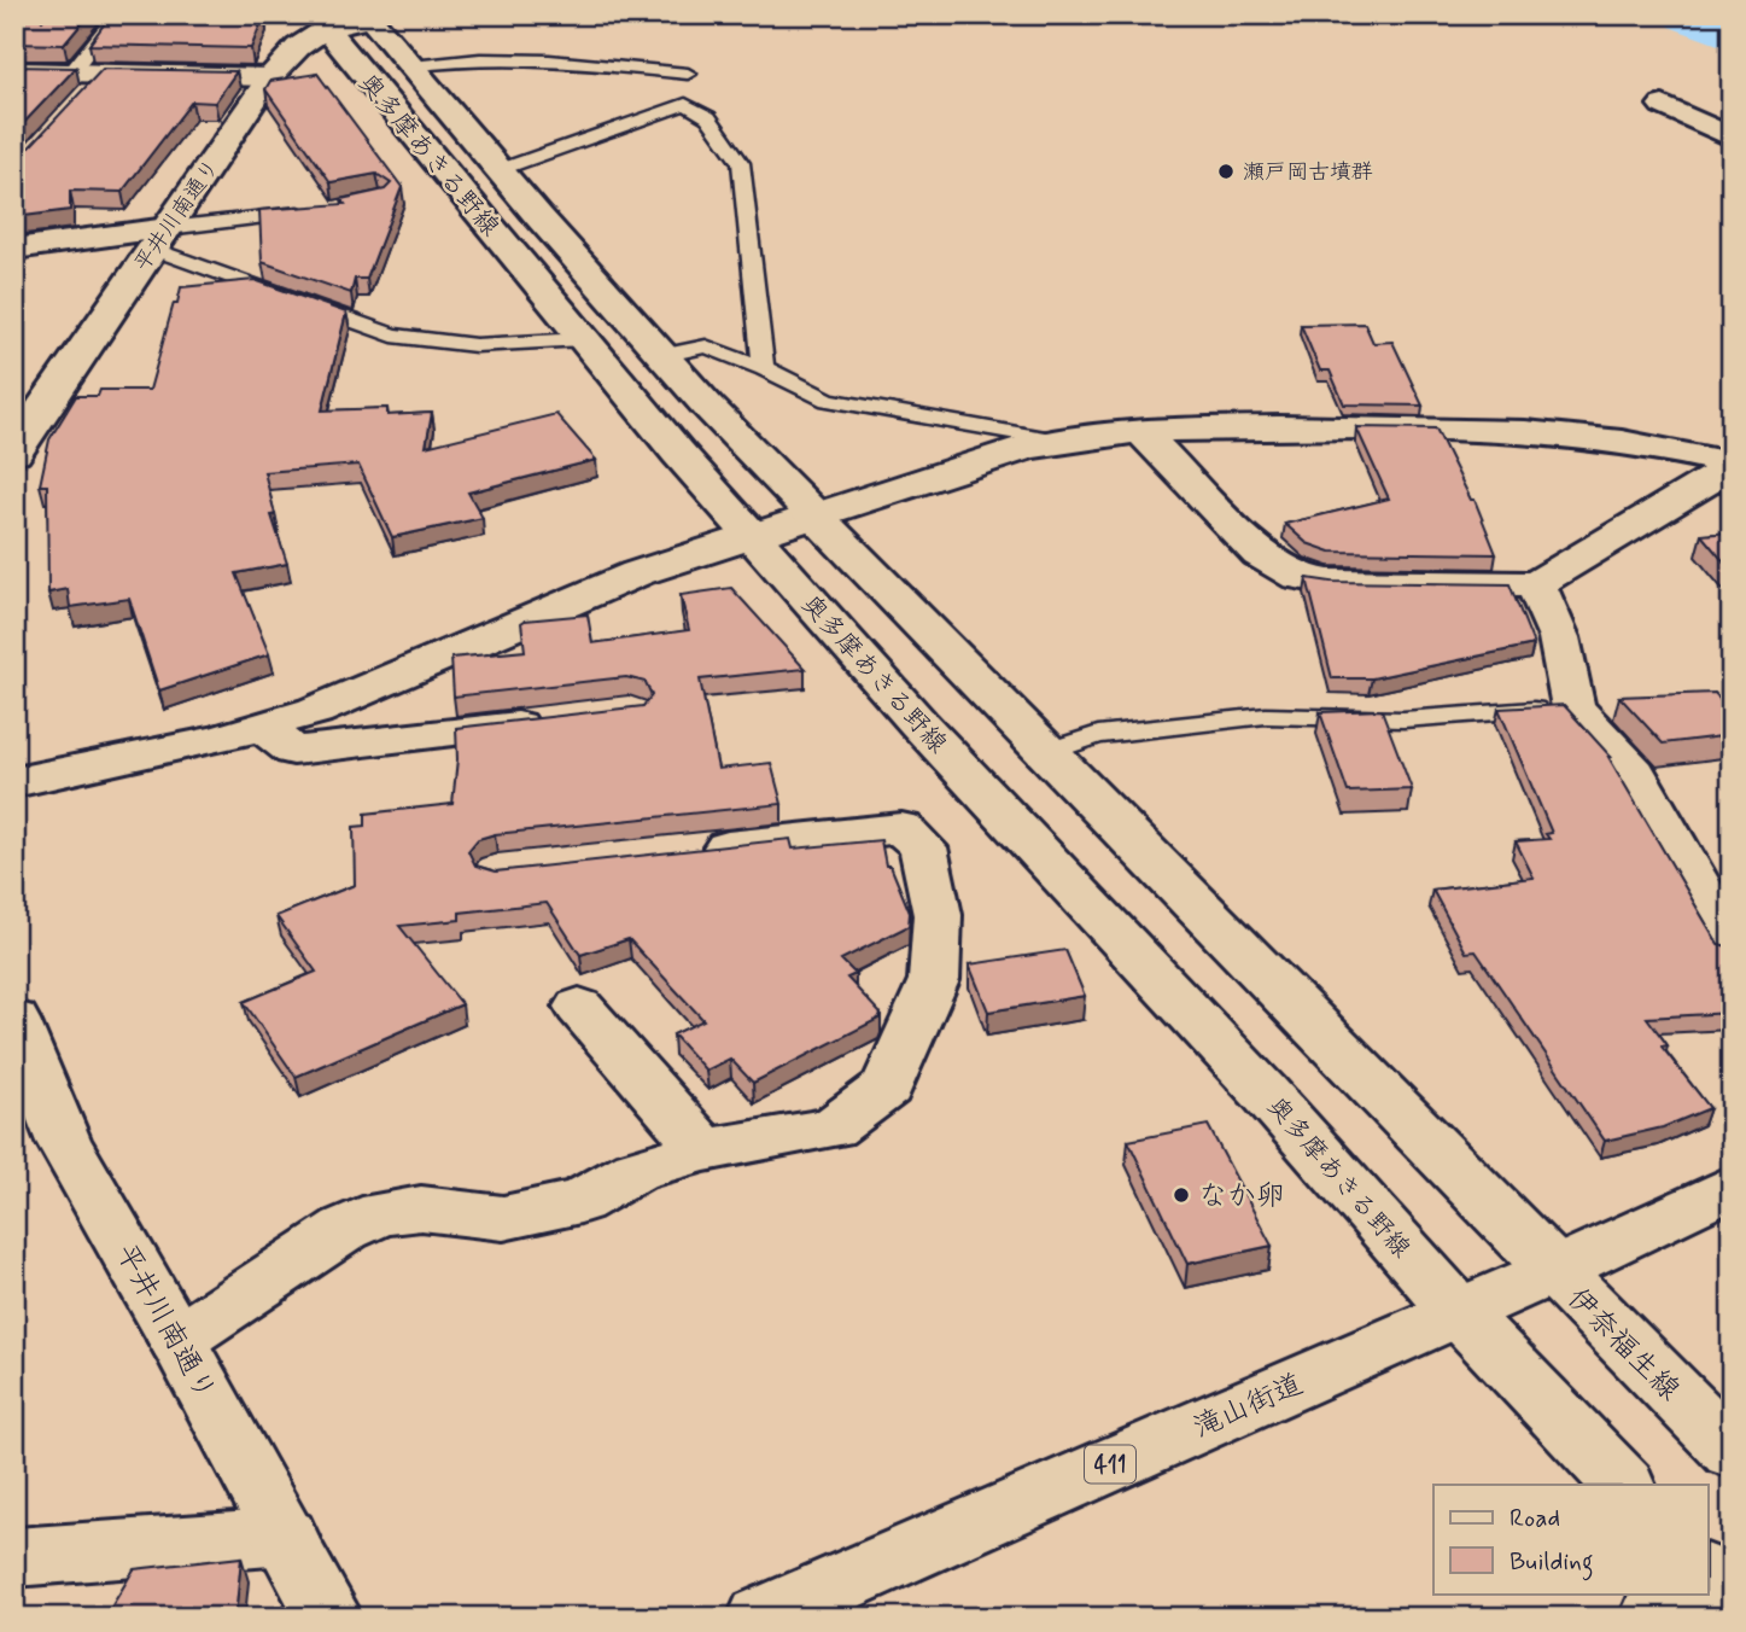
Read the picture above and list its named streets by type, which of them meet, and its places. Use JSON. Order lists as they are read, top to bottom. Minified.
{"streets":{"main road":["奥多摩あきる野線","平井川南通り","伊奈福生線","滝山街道","411"]},"crossings":[["奥多摩あきる野線","平井川南通り"],["奥多摩あきる野線","伊奈福生線"],["奥多摩あきる野線","滝山街道"],["伊奈福生線","滝山街道"]],"places":["瀬戸岡古墳群","なか卵"],"legend":["Road","Building"]}
